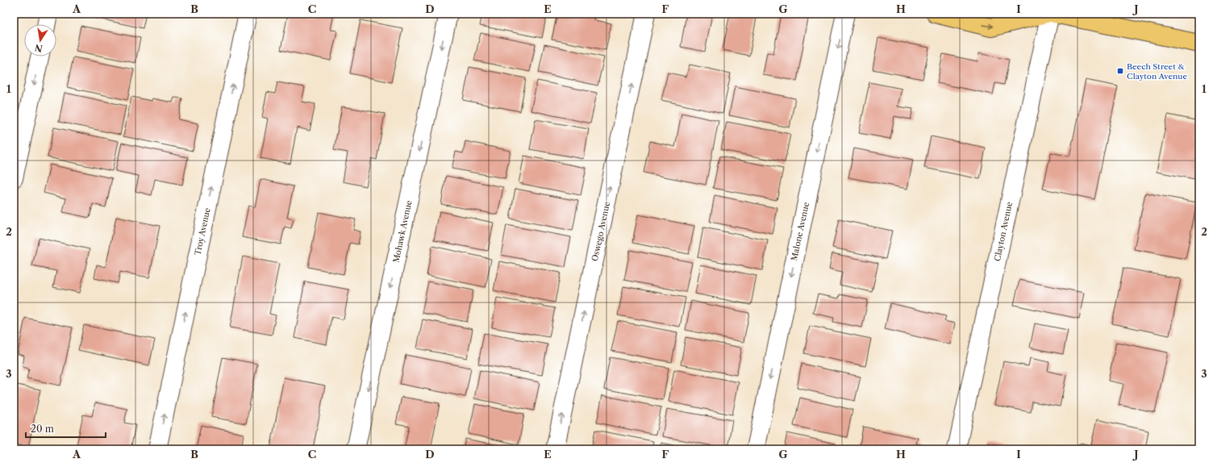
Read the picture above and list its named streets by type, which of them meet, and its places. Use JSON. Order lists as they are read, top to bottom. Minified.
{"streets":{"street":["Troy Avenue","Mohawk Avenue","Oswego Avenue","Malone Avenue","Clayton Avenue"]},"one_way":["Troy Avenue","Mohawk Avenue","Oswego Avenue","Malone Avenue"],"places":{"transit":["Beech Street & Clayton Avenue"]},"scale_bar":"20 m","north":"bottom","grid":{"columns":["A","B","C","D","E","F","G","H","I","J"],"rows":["1","2","3"]}}
